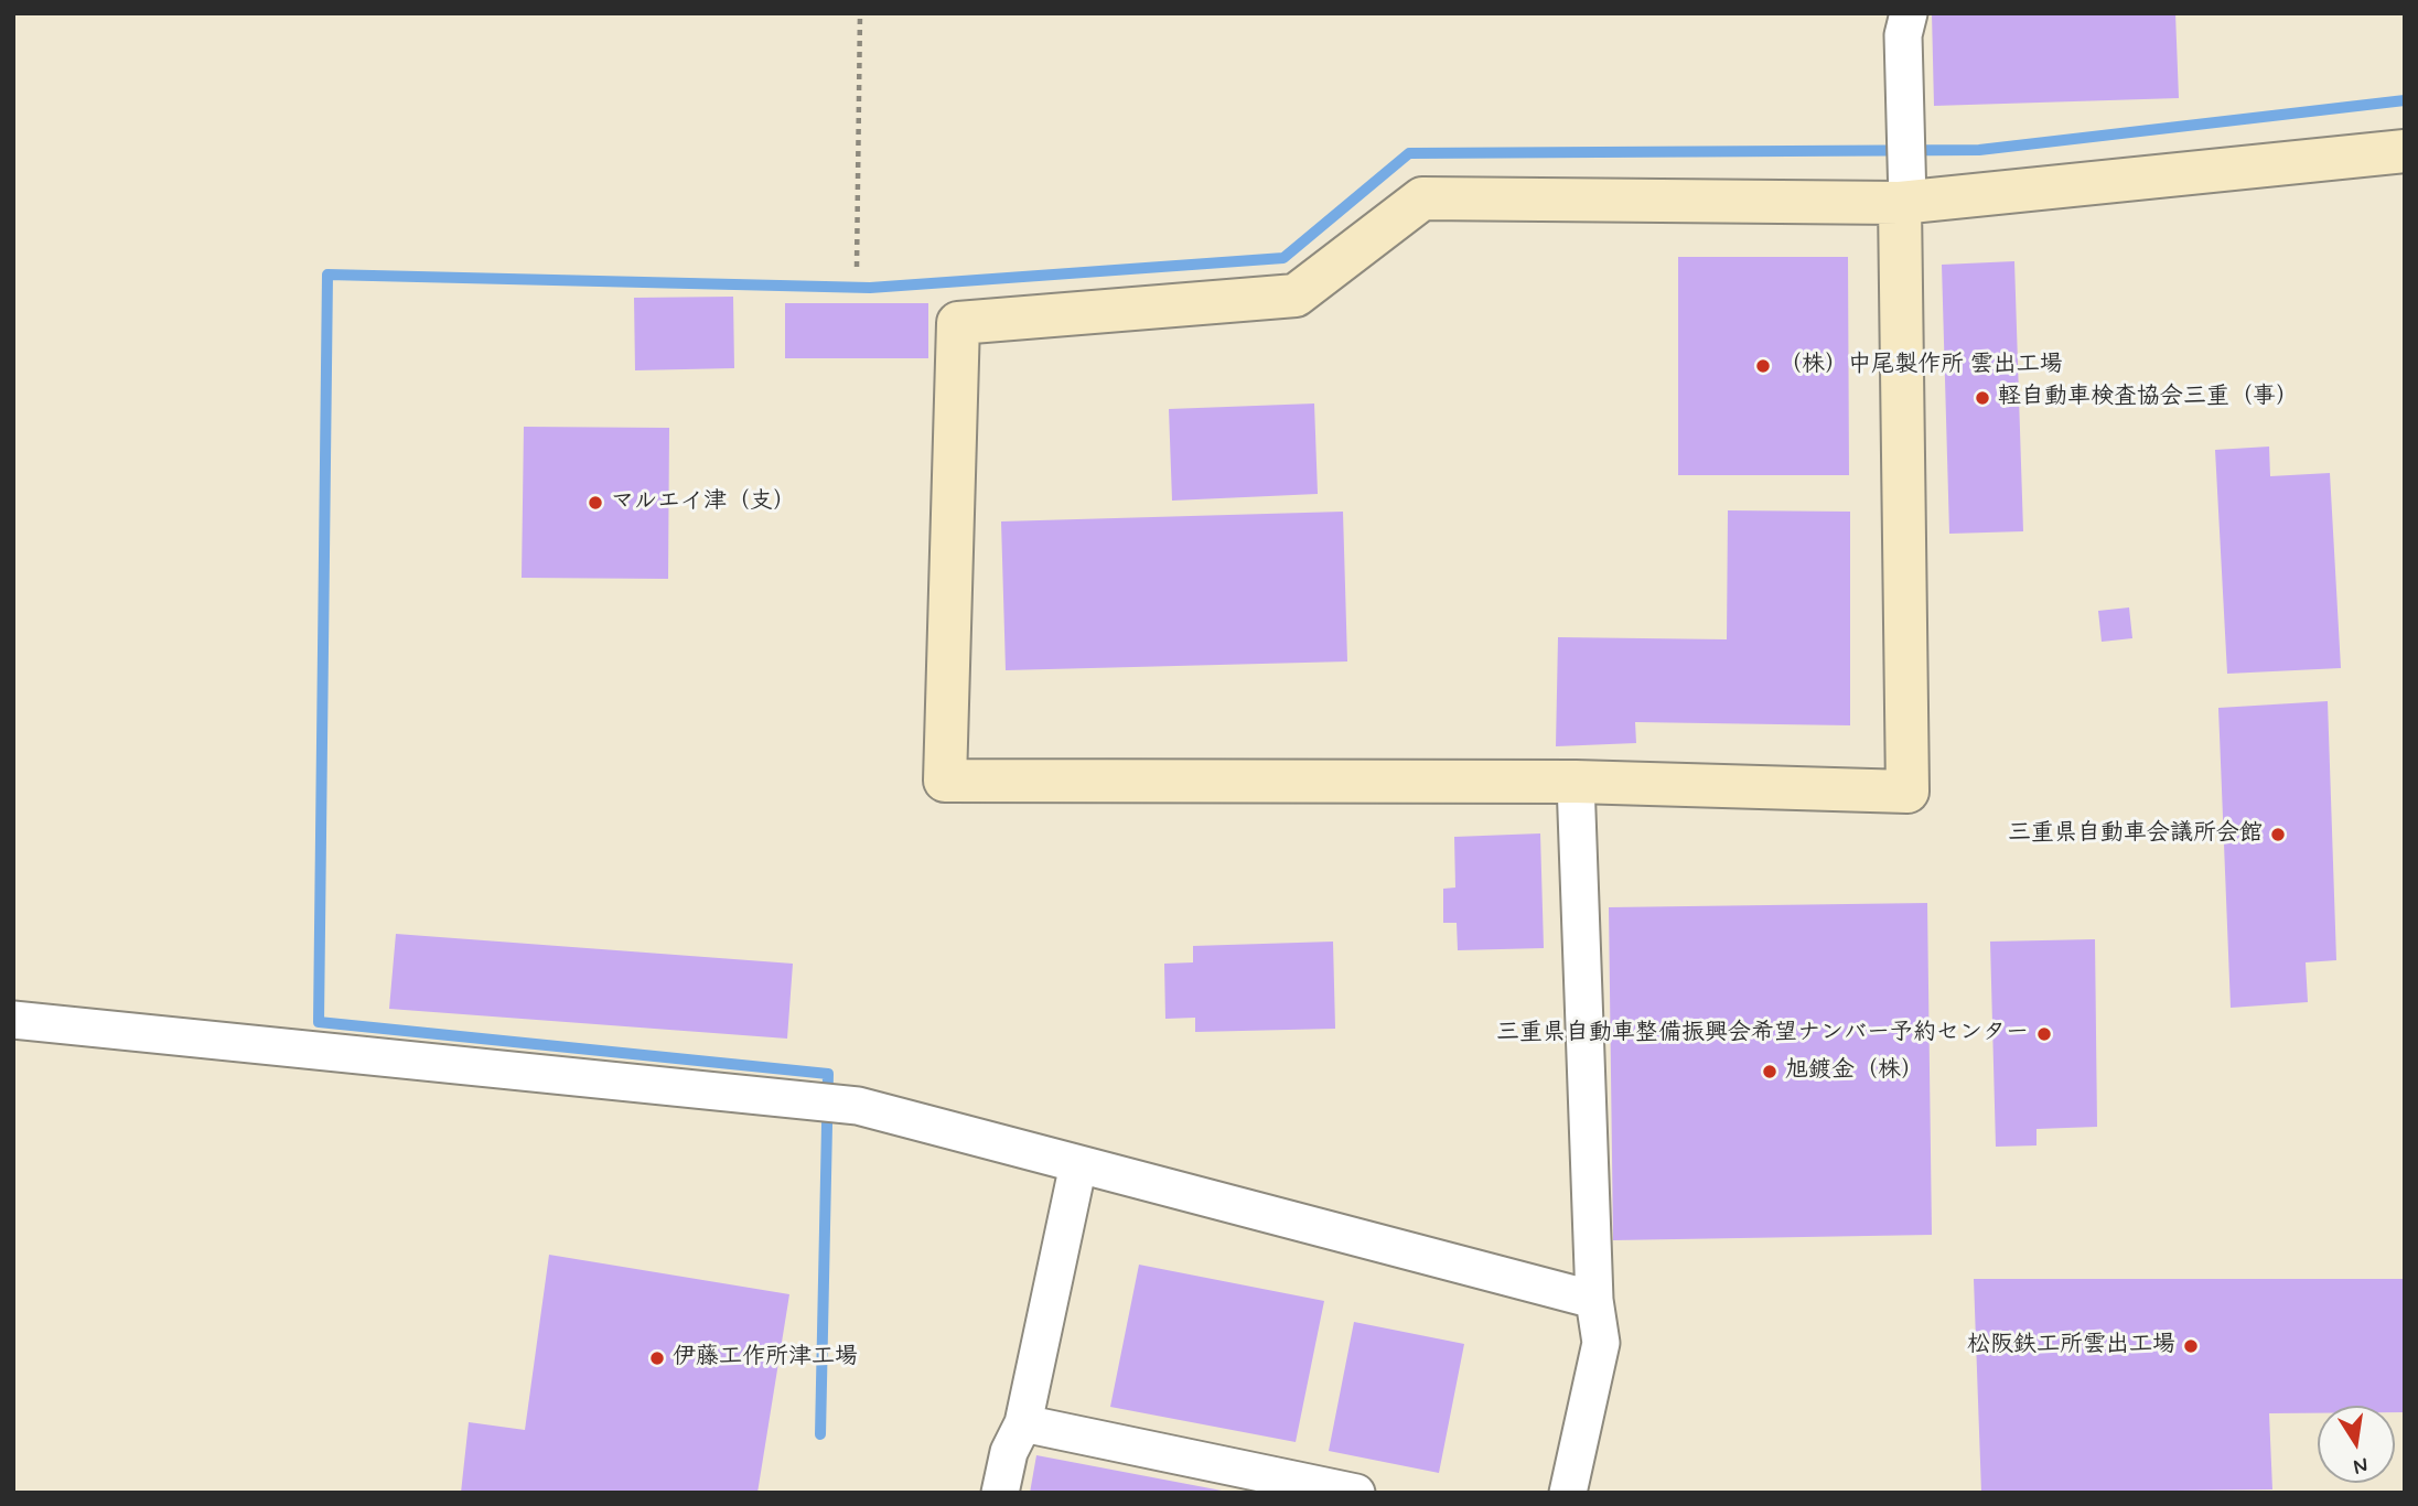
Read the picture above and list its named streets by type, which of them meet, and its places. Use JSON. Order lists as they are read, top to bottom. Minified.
{"places":["（株）中尾製作所 雲出工場","軽自動車検査協会三重（事）","マルエイ津（支）","三重県自動車会議所会館","三重県自動車整備振興会希望ナンバー予約センター","旭鍍金（株）","松阪鉄工所雲出工場","伊藤工作所津工場"],"north":"bottom"}
